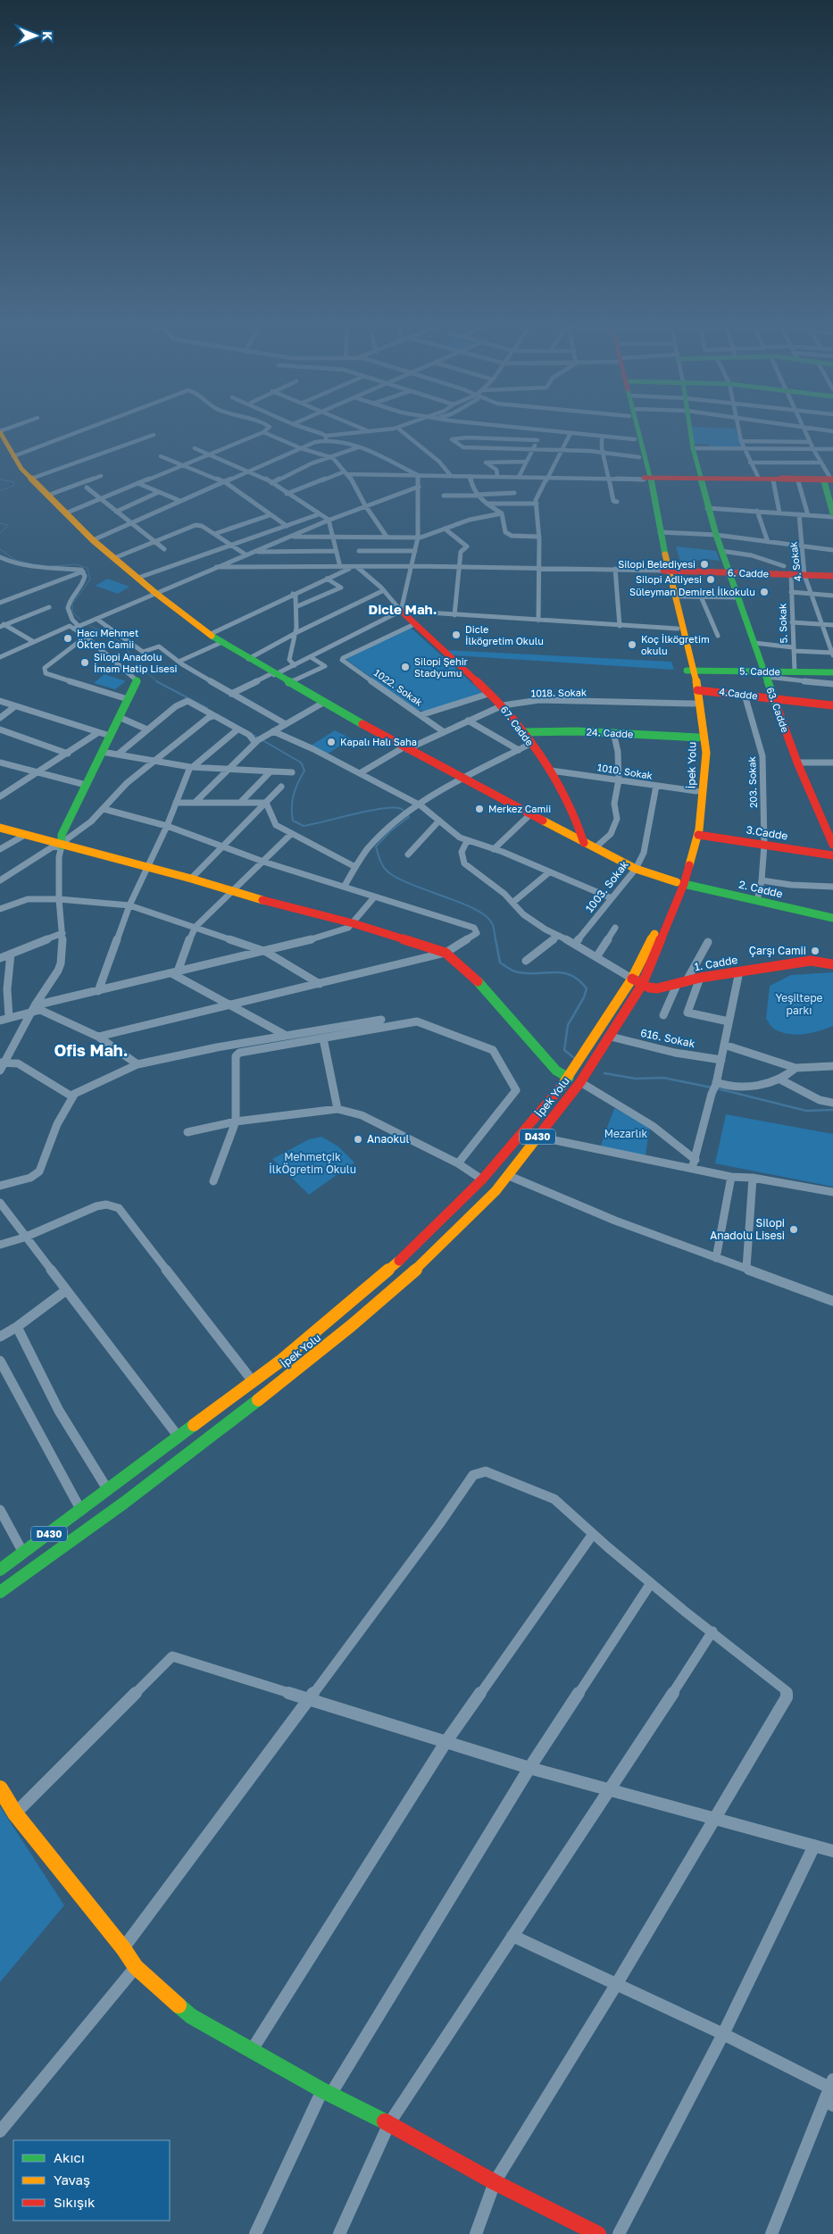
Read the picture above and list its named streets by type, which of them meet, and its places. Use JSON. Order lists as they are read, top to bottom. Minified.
{"streets":{"main road":["6. Cadde","5. Cadde","4.Cadde","63. Cadde","67. Cadde","24. Cadde","İpek Yolu","3.Cadde","2. Cadde","1. Cadde","D430"],"street":["4. Sokak","5. Sokak","1022. Sokak","1018. Sokak","1010. Sokak","203. Sokak","1003. Sokak","616. Sokak"]},"crossings":[["4. Sokak","6. Cadde"],["6. Cadde","5. Sokak"],["6. Cadde","63. Cadde"],["6. Cadde","İpek Yolu"],["6. Cadde","D430"],["5. Sokak","5. Cadde"],["5. Cadde","63. Cadde"],["5. Cadde","İpek Yolu"],["5. Cadde","D430"],["1022. Sokak","1018. Sokak"],["1022. Sokak","67. Cadde"],["1018. Sokak","67. Cadde"],["1018. Sokak","2. Cadde"],["1018. Sokak","D430"],["4.Cadde","63. Cadde"],["4.Cadde","İpek Yolu"],["4.Cadde","203. Sokak"],["67. Cadde","24. Cadde"],["67. Cadde","1010. Sokak"],["67. Cadde","2. Cadde"],["24. Cadde","D430"],["İpek Yolu","3.Cadde"],["İpek Yolu","2. Cadde"],["İpek Yolu","1. Cadde"],["İpek Yolu","616. Sokak"],["İpek Yolu","D430"],["1010. Sokak","1003. Sokak"],["1010. Sokak","D430"],["203. Sokak","3.Cadde"],["203. Sokak","2. Cadde"],["1003. Sokak","2. Cadde"],["2. Cadde","D430"],["1. Cadde","D430"]],"districts":["Dicle Mah.","Ofis Mah."],"parks":["Yeşiltepe parkı","Mezarlık","Mehmetçik İlkÖğretim Okulu"],"places":["Silopi Belediyesi","Silopi Adliyesi","Süleyman Demirel İlkokulu","Dicle İlköğretim Okulu","Hacı Mehmet Ökten Camii","Koç İlköğretim okulu","Silopi Anadolu İmam Hatip Lisesi","Silopi Şehir Stadyumu","Kapalı Halı Saha","Merkez Camii","Çarşı Camii","Anaokul","Silopi Anadolu Lisesi"],"legend":["Akıcı","Yavaş","Sıkışık"],"north":"right"}
